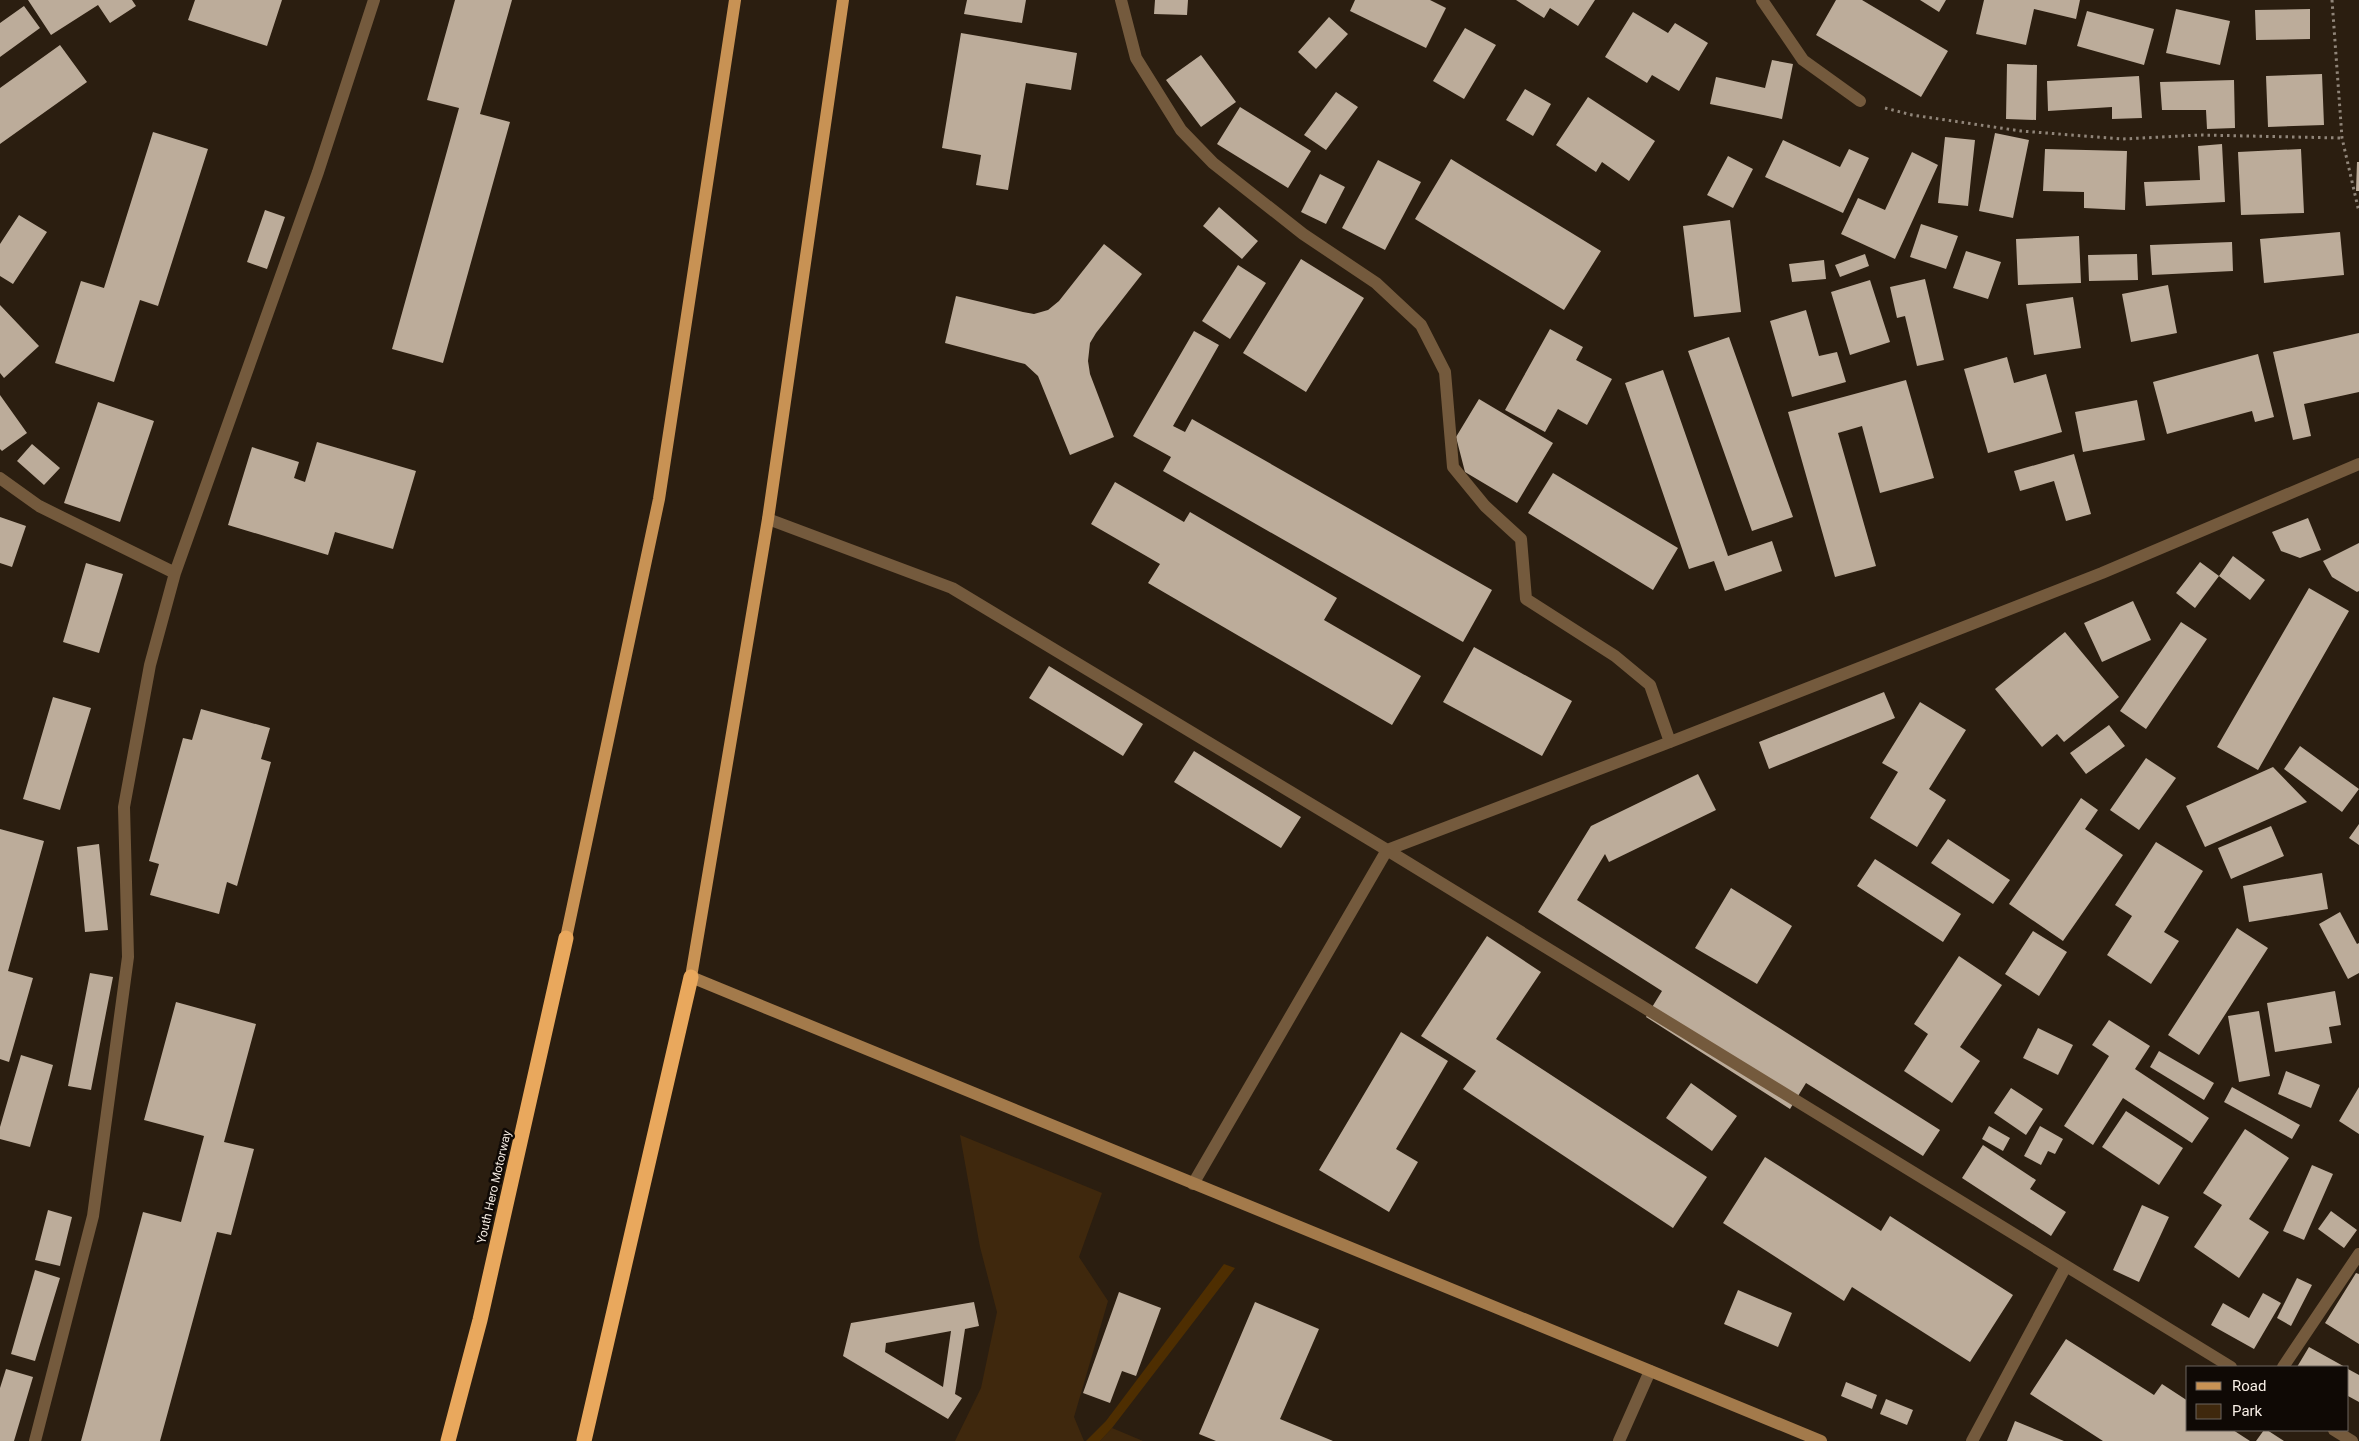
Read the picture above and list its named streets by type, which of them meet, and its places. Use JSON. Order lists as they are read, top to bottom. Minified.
{"streets":{"highway":["Youth Hero Motorway"]},"legend":["Road","Park"]}
